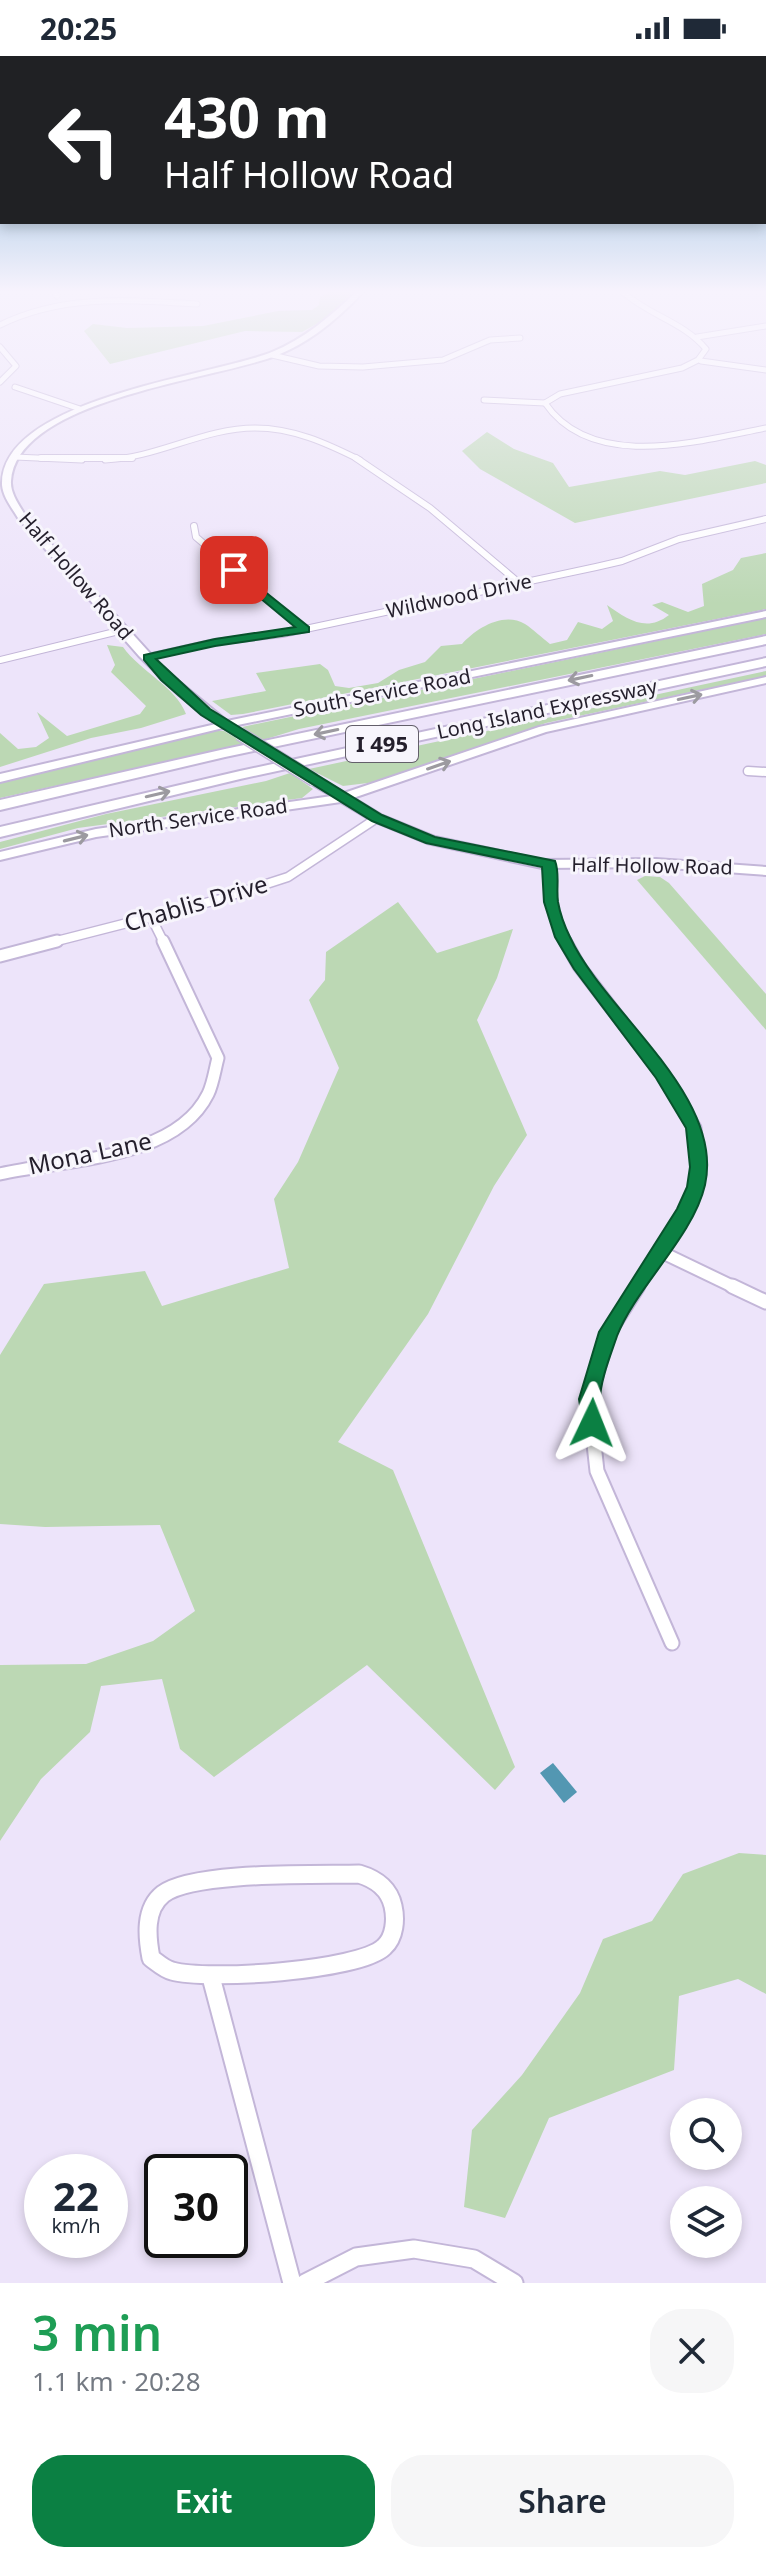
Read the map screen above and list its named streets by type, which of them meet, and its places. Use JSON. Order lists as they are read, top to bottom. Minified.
{"streets":{"highway":["Long Island Expressway","I 495"],"street":["Half Hollow Road","Wildwood Drive","South Service Road","North Service Road","Chablis Drive","Mona Lane"]},"crossings":[["Half Hollow Road","Wildwood Drive"],["Half Hollow Road","South Service Road"],["Half Hollow Road","North Service Road"],["Half Hollow Road","Chablis Drive"],["Chablis Drive","Mona Lane"]],"one_way":["North Service Road"],"page":{"status":"20:25","turn":["430 m","Half Hollow Road"],"speed":"22 km/h","limit":"30","heading":["3 min","1.1 km · 20:28"],"buttons":["Exit","Share"]}}
